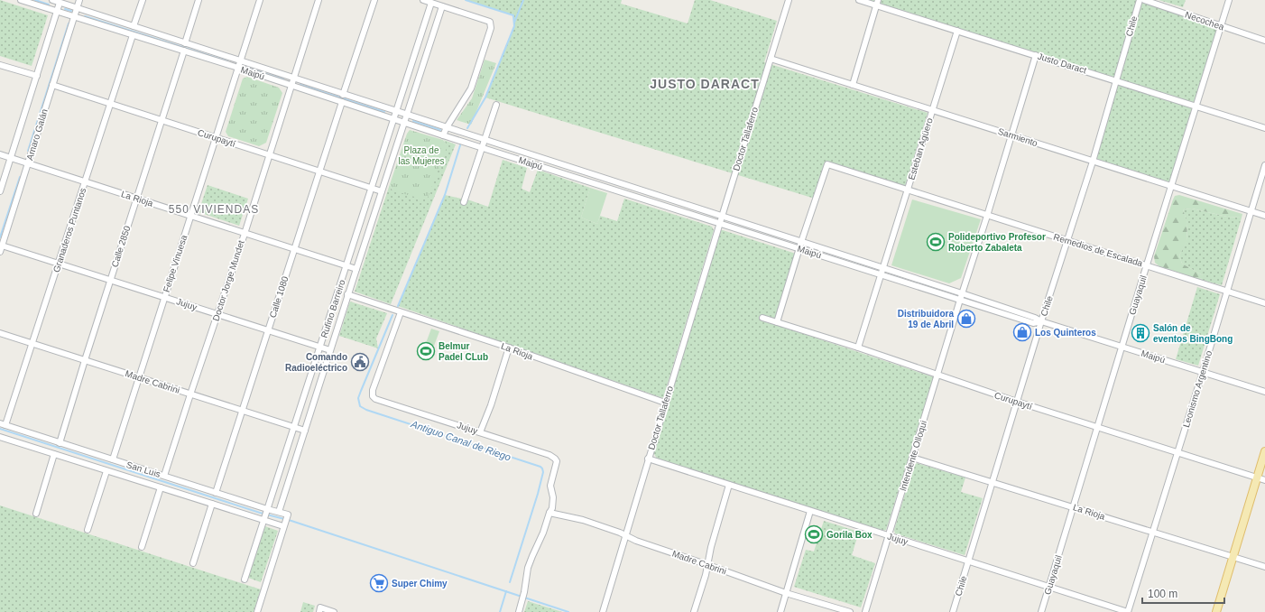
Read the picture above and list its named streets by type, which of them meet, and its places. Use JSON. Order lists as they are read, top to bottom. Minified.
{"streets":{"street":["Necochea","Chile","Justo Daract","Maipú","Amaro Galán","Sarmiento","Curupaytí","Doctor Tallaferro","Esteban Agüero","La Rioja","Granaderos Puntanos","Calle 2850","Remedios de Escalada","Felipe Vinuesa","Doctor Jorge Mundet","Guayaquil","Calle 1080","Jujuy","Rufino Barreiro","Madre Cabrini","Leonismo Argentino","Intendente Olloqui","San Luis"]},"crossings":[["Necochea","Guayaquil"],["Chile","Justo Daract"],["Chile","Maipú"],["Chile","Sarmiento"],["Chile","Curupaytí"],["Chile","La Rioja"],["Chile","Remedios de Escalada"],["Chile","Jujuy"],["Justo Daract","Esteban Agüero"],["Justo Daract","Guayaquil"],["Maipú","Amaro Galán"],["Maipú","Doctor Tallaferro"],["Maipú","Esteban Agüero"],["Maipú","Granaderos Puntanos"],["Maipú","Calle 2850"],["Maipú","Remedios de Escalada"],["Maipú","Felipe Vinuesa"],["Maipú","Doctor Jorge Mundet"],["Maipú","Guayaquil"],["Maipú","Calle 1080"],["Maipú","Rufino Barreiro"],["Maipú","Leonismo Argentino"],["Maipú","Intendente Olloqui"],["Amaro Galán","Curupaytí"],["Amaro Galán","La Rioja"],["Amaro Galán","Jujuy"],["Sarmiento","Doctor Tallaferro"],["Sarmiento","Esteban Agüero"],["Sarmiento","Guayaquil"],["Sarmiento","Leonismo Argentino"],["Curupaytí","Granaderos Puntanos"],["Curupaytí","Calle 2850"],["Curupaytí","Felipe Vinuesa"],["Curupaytí","Doctor Jorge Mundet"],["Curupaytí","Guayaquil"],["Curupaytí","Calle 1080"],["Curupaytí","Rufino Barreiro"],["Curupaytí","Leonismo Argentino"],["Curupaytí","Intendente Olloqui"],["Doctor Tallaferro","La Rioja"],["Doctor Tallaferro","Jujuy"],["Doctor Tallaferro","Madre Cabrini"],["Esteban Agüero","Remedios de Escalada"],["La Rioja","Granaderos Puntanos"],["La Rioja","Calle 2850"],["La Rioja","Felipe Vinuesa"],["La Rioja","Doctor Jorge Mundet"],["La Rioja","Guayaquil"],["La Rioja","Calle 1080"],["La Rioja","Jujuy"],["La Rioja","Rufino Barreiro"],["La Rioja","Leonismo Argentino"],["La Rioja","Intendente Olloqui"],["Granaderos Puntanos","Jujuy"],["Granaderos Puntanos","Madre Cabrini"],["Granaderos Puntanos","San Luis"],["Calle 2850","Jujuy"],["Calle 2850","Madre Cabrini"],["Calle 2850","San Luis"],["Remedios de Escalada","Guayaquil"],["Remedios de Escalada","Leonismo Argentino"],["Felipe Vinuesa","Jujuy"],["Felipe Vinuesa","Madre Cabrini"],["Felipe Vinuesa","San Luis"],["Doctor Jorge Mundet","Jujuy"],["Doctor Jorge Mundet","Madre Cabrini"],["Doctor Jorge Mundet","San Luis"],["Guayaquil","Jujuy"],["Calle 1080","Jujuy"],["Calle 1080","Madre Cabrini"],["Calle 1080","San Luis"],["Jujuy","Rufino Barreiro"],["Jujuy","Madre Cabrini"],["Jujuy","Leonismo Argentino"],["Jujuy","Intendente Olloqui"],["Rufino Barreiro","Madre Cabrini"],["Rufino Barreiro","San Luis"]],"districts":["JUSTO DARACT","550 VIVIENDAS"],"water":["Antiguo Canal de Riego"],"parks":["Plaza de las Mujeres"],"places":{"sports":["Polideportivo Profesor Roberto Zabaleta","Belmur Padel CLub","Gorila Box"],"shop":["Distribuidora 19 de Abril","Los Quinteros"],"building":["Salón de eventos BingBong"],"public building":["Comando Radioeléctrico"],"supermarket":["Super Chimy"]},"scale_bar":"100 m"}
